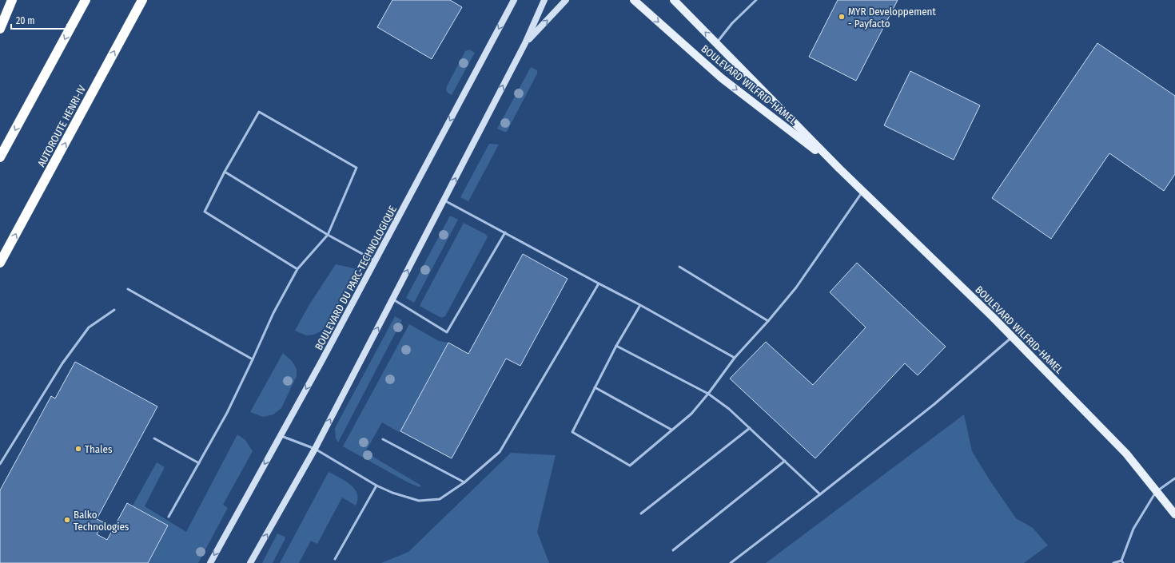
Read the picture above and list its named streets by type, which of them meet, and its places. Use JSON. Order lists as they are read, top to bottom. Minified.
{"streets":{"highway":["AUTOROUTE HENRI-IV"],"main road":["BOULEVARD WILFRID-HAMEL","BOULEVARD DU PARC-TECHNOLOGIQUE"]},"places":["MYR Developpement - Payfacto","Thales","Balko Technologies"],"scale_bar":"20 m"}
